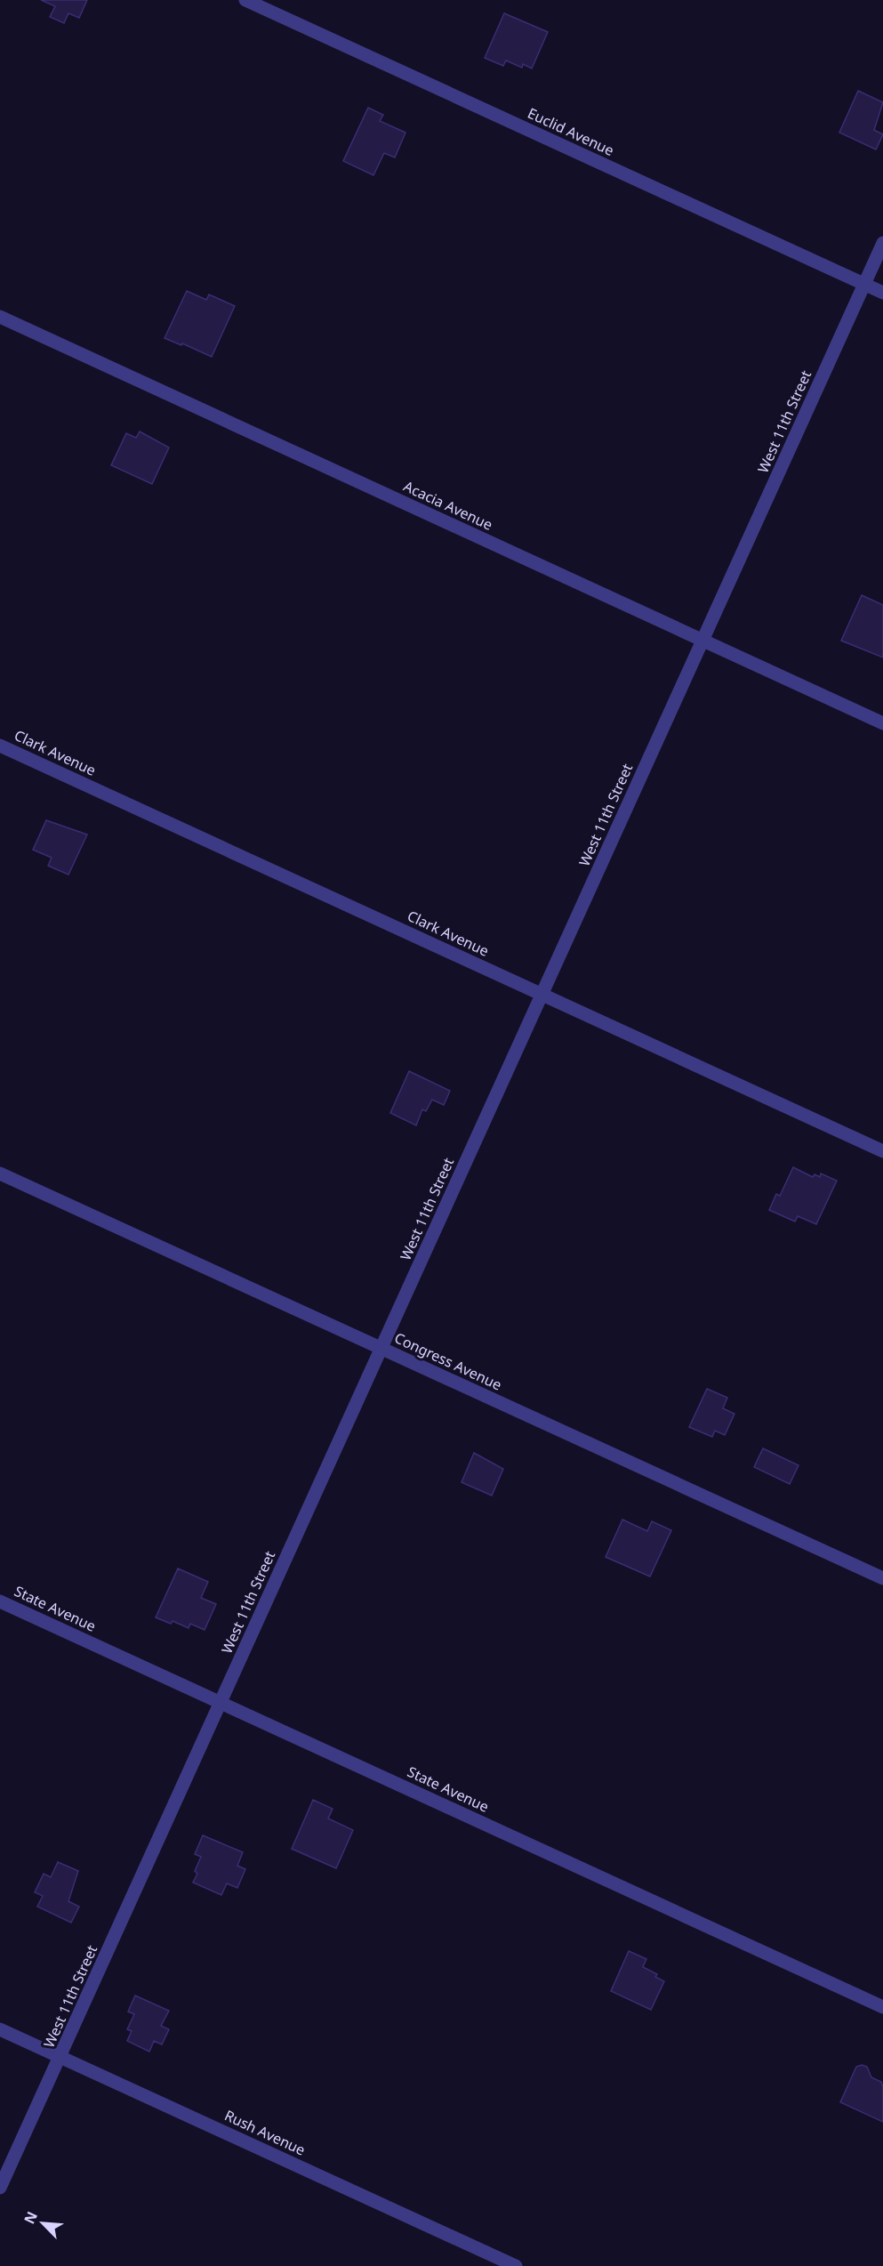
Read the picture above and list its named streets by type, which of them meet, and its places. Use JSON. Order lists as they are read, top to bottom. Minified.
{"streets":{"street":["Euclid Avenue","West 11th Street","Acacia Avenue","Clark Avenue","Congress Avenue","State Avenue","Rush Avenue"]},"crossings":[["Euclid Avenue","West 11th Street"],["West 11th Street","Acacia Avenue"],["West 11th Street","Clark Avenue"],["West 11th Street","Congress Avenue"],["West 11th Street","State Avenue"],["West 11th Street","Rush Avenue"]],"north":"top left"}
